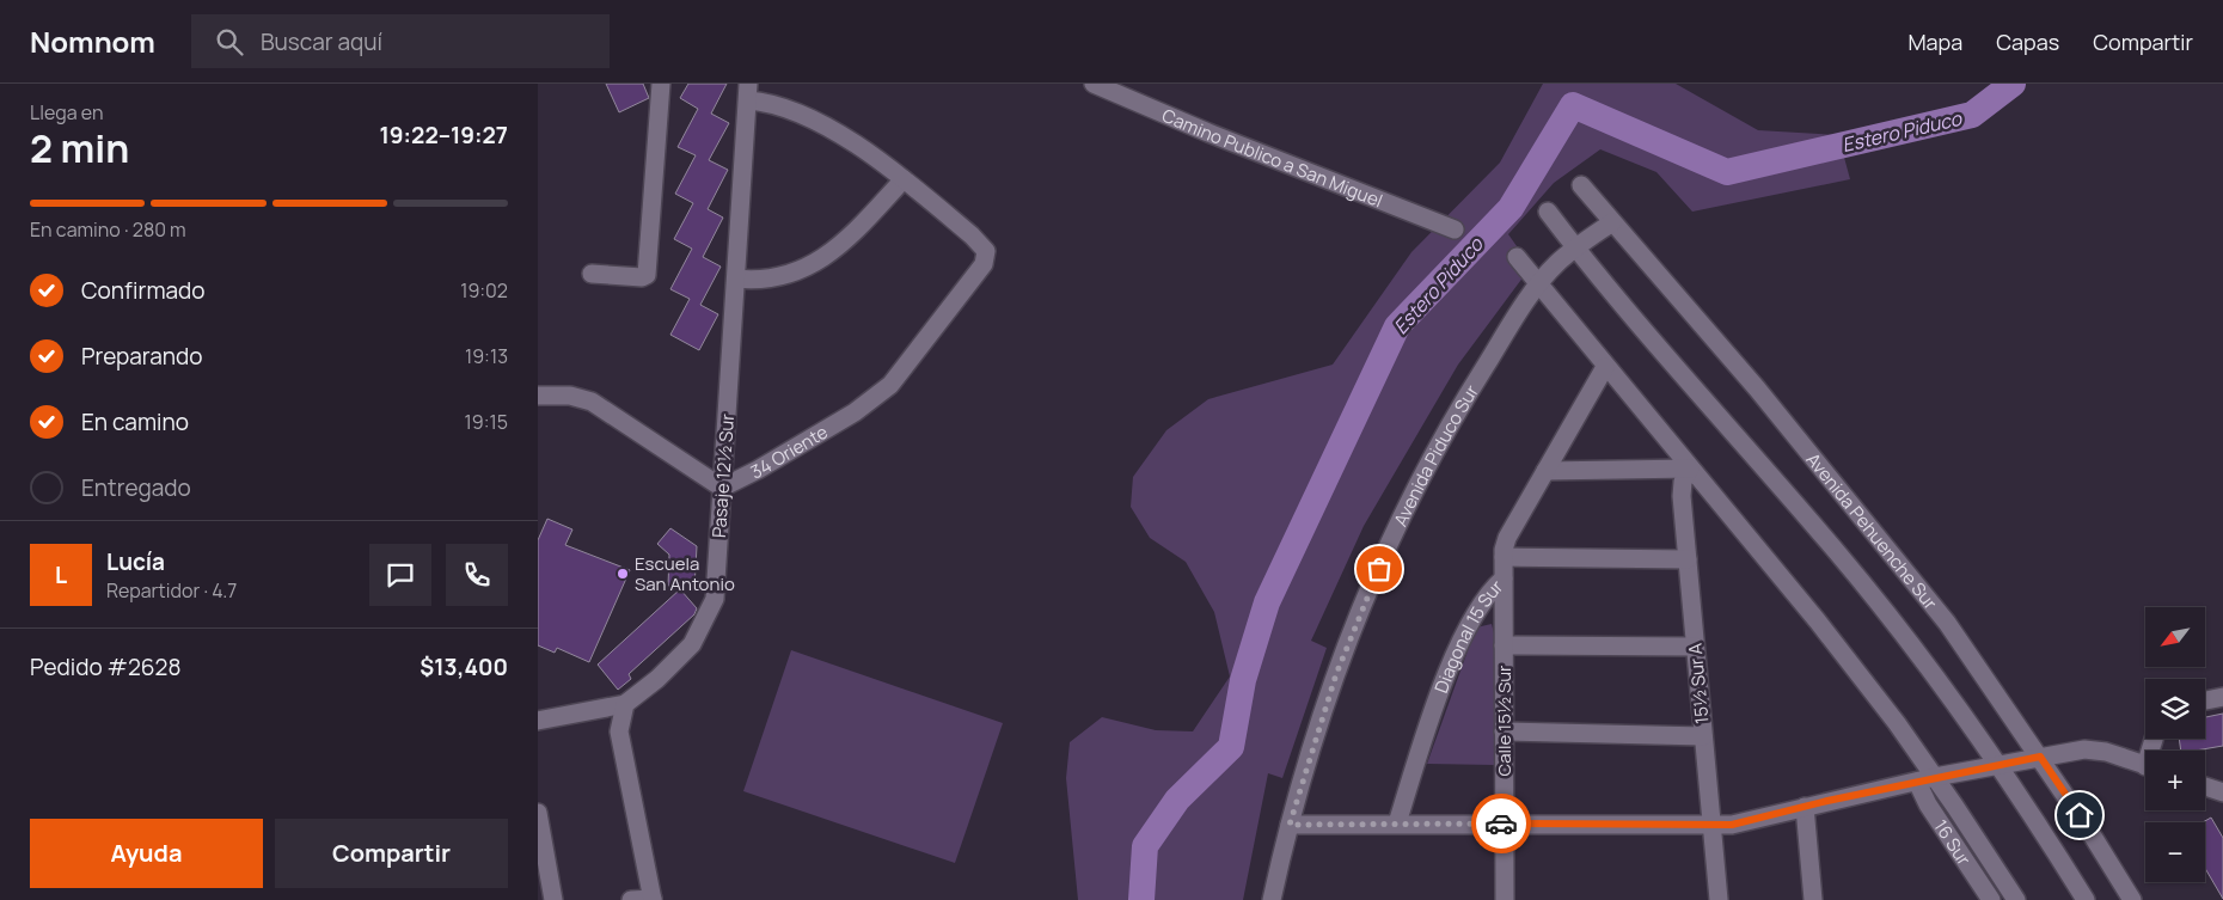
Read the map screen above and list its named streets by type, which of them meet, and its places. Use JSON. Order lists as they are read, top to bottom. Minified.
{"streets":{"street":["Camino Publico a San Miguel","34 Oriente","Avenida Piduco Sur","Pasaje 12½ Sur","Avenida Pehuenche Sur","Diagonal 15 Sur","15½ Sur A","Calle 15½ Sur","16 Sur"]},"crossings":[["34 Oriente","Pasaje 12½ Sur"],["Avenida Piduco Sur","Avenida Pehuenche Sur"],["Diagonal 15 Sur","Calle 15½ Sur"]],"water":["Estero Piduco"],"places":["Escuela San Antonio"],"north":"bottom left","page":{"header":"Nomnom","search":"Buscar aquí","nav":["Mapa","Capas","Compartir"],"heading":["2 min","Llega en","19:22–19:27"],"panel":["Lucía","Repartidor · 4.7","Pedido #2628","$13,400"],"bar":"En camino · 280 m","list":[["Confirmado","19:02"],["Preparando","19:13"],["En camino","19:15"],"Entregado"],"round":"L","map_buttons":["+","−"],"buttons":["Ayuda","Compartir"]}}
